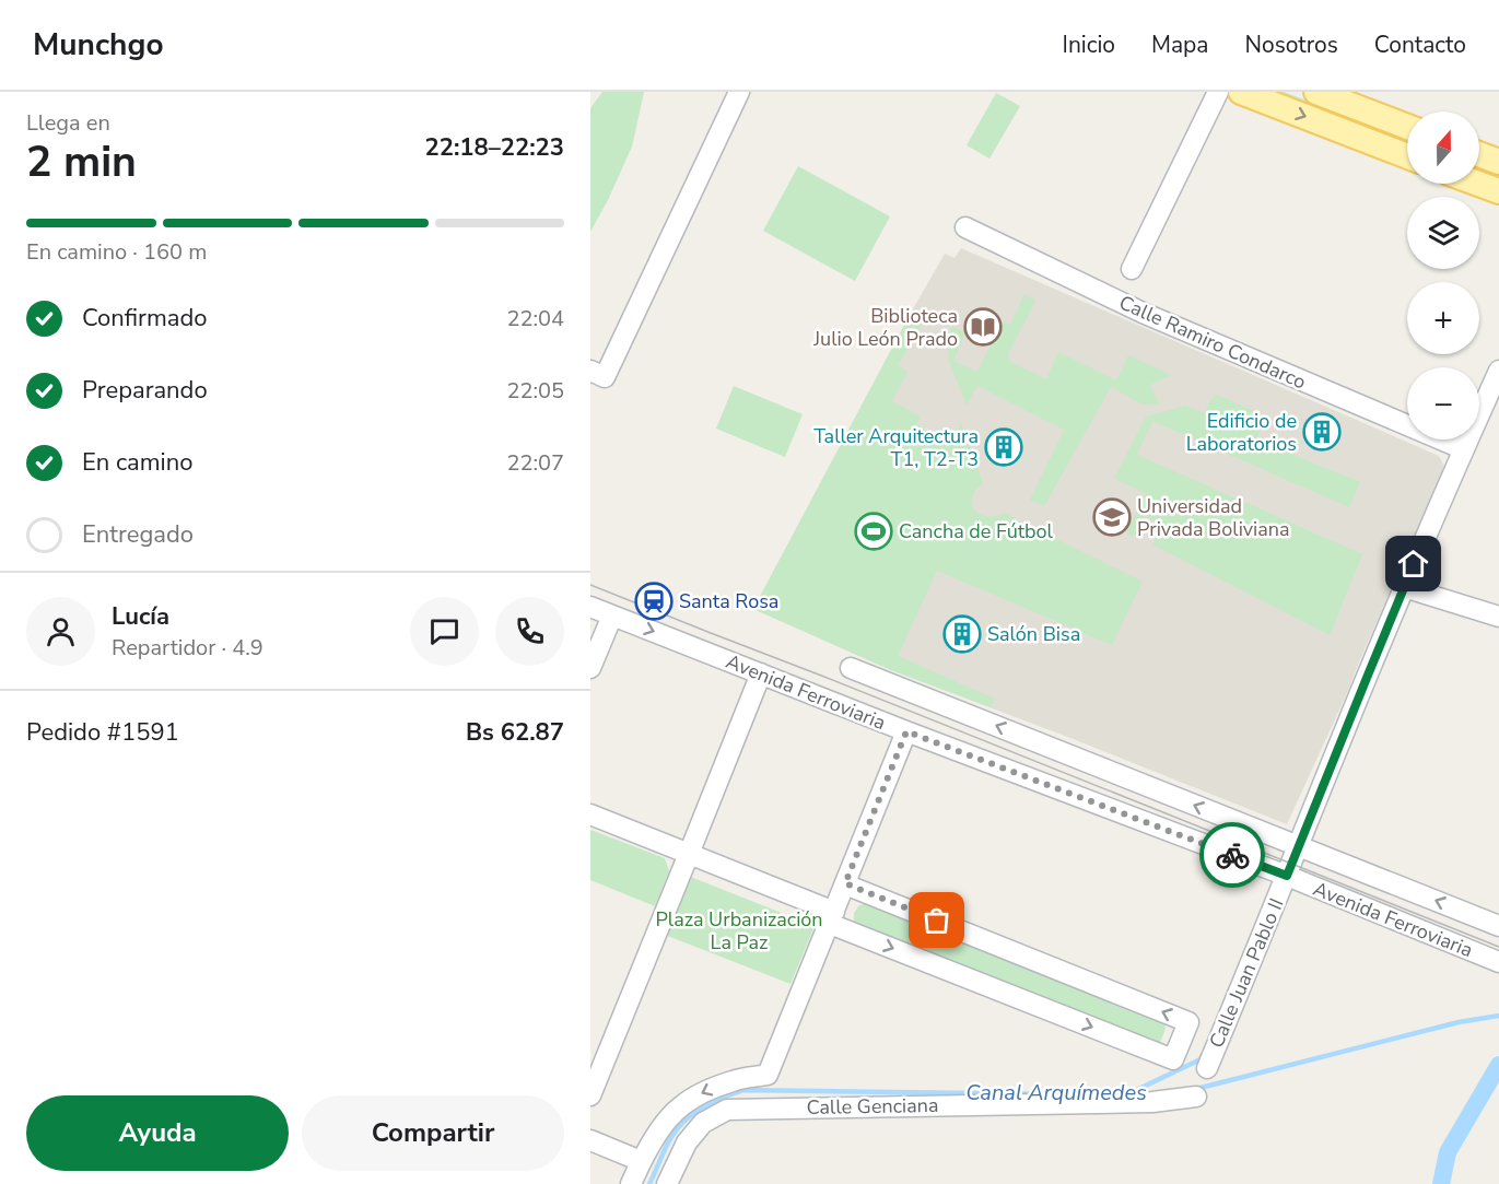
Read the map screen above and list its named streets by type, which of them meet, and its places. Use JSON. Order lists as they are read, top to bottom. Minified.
{"streets":{"street":["Calle Ramiro Condarco","Avenida Ferroviaria","Calle Juan Pablo II","Calle Genciana"]},"crossings":[["Calle Ramiro Condarco","Calle Juan Pablo II"],["Avenida Ferroviaria","Calle Juan Pablo II"]],"water":["Canal Arquímedes"],"parks":["Plaza Urbanización La Paz"],"places":{"library":["Biblioteca Julio León Prado"],"building":["Edificio de Laboratorios","Taller Arquitectura T1, T2-T3","Salón Bisa"],"school or university":["Universidad Privada Boliviana"],"sports":["Cancha de Fútbol"],"station":["Santa Rosa"]},"north":"top","page":{"header":"Munchgo","nav":["Inicio","Mapa","Nosotros","Contacto"],"heading":["2 min","Llega en","22:18–22:23"],"panel":["Lucía","Repartidor · 4.9","Pedido #1591","Bs 62.87"],"map_buttons":["+","−"],"bar":"En camino · 160 m","list":[["Confirmado","22:04"],["Preparando","22:05"],["En camino","22:07"],"Entregado"],"buttons":["Ayuda","Compartir"]}}
